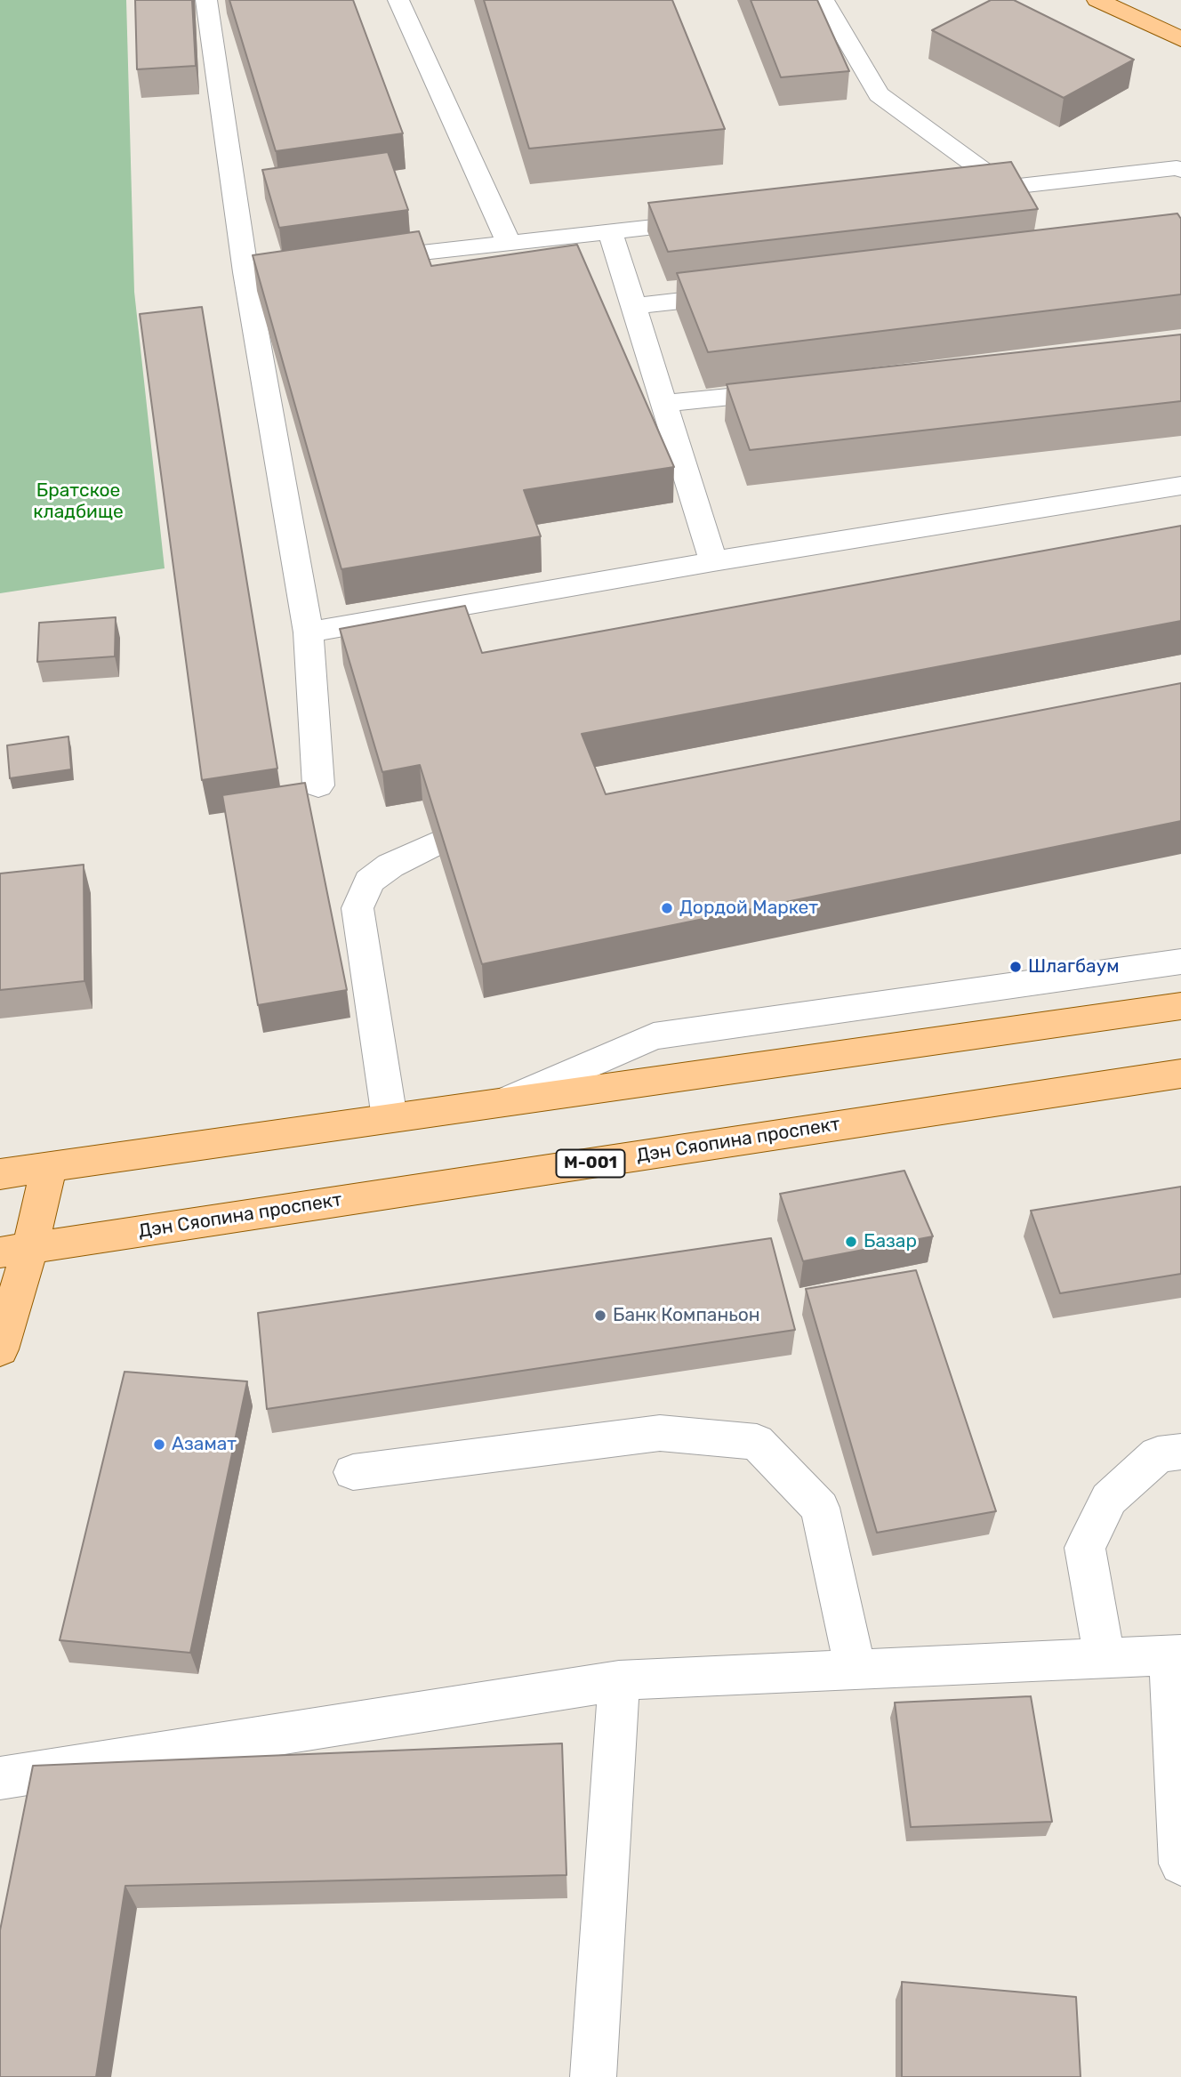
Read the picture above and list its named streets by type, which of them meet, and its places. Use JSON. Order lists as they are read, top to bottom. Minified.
{"streets":{"main road":["Дэн Сяопина проспект","M-001"]},"parks":["Братское кладбище"],"places":["Дордой Маркет","Шлагбаум","Базар","Банк Компаньон","Азамат"]}
